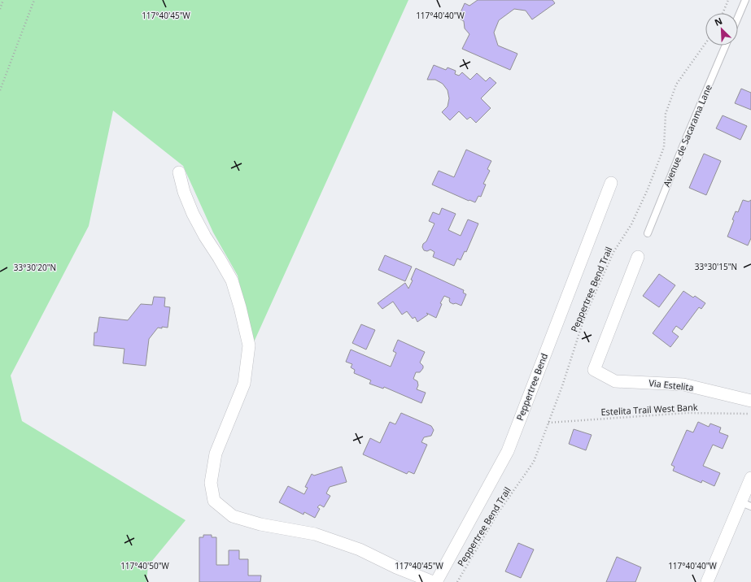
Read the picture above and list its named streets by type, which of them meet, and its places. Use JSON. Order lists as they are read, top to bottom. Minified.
{"streets":{"street":["Via Estelita","Peppertree Bend"],"lane":["Avenue de Sacarama Lane"],"path":["Peppertree Bend Trail","Estelita Trail West Bank"]},"crossings":[["Peppertree Bend Trail","Estelita Trail West Bank"]],"north":"top left","coordinates":["117°40'40\"W","117°40'45\"W","33°30'15\"N","33°30'20\"N","117°40'50\"W"]}
